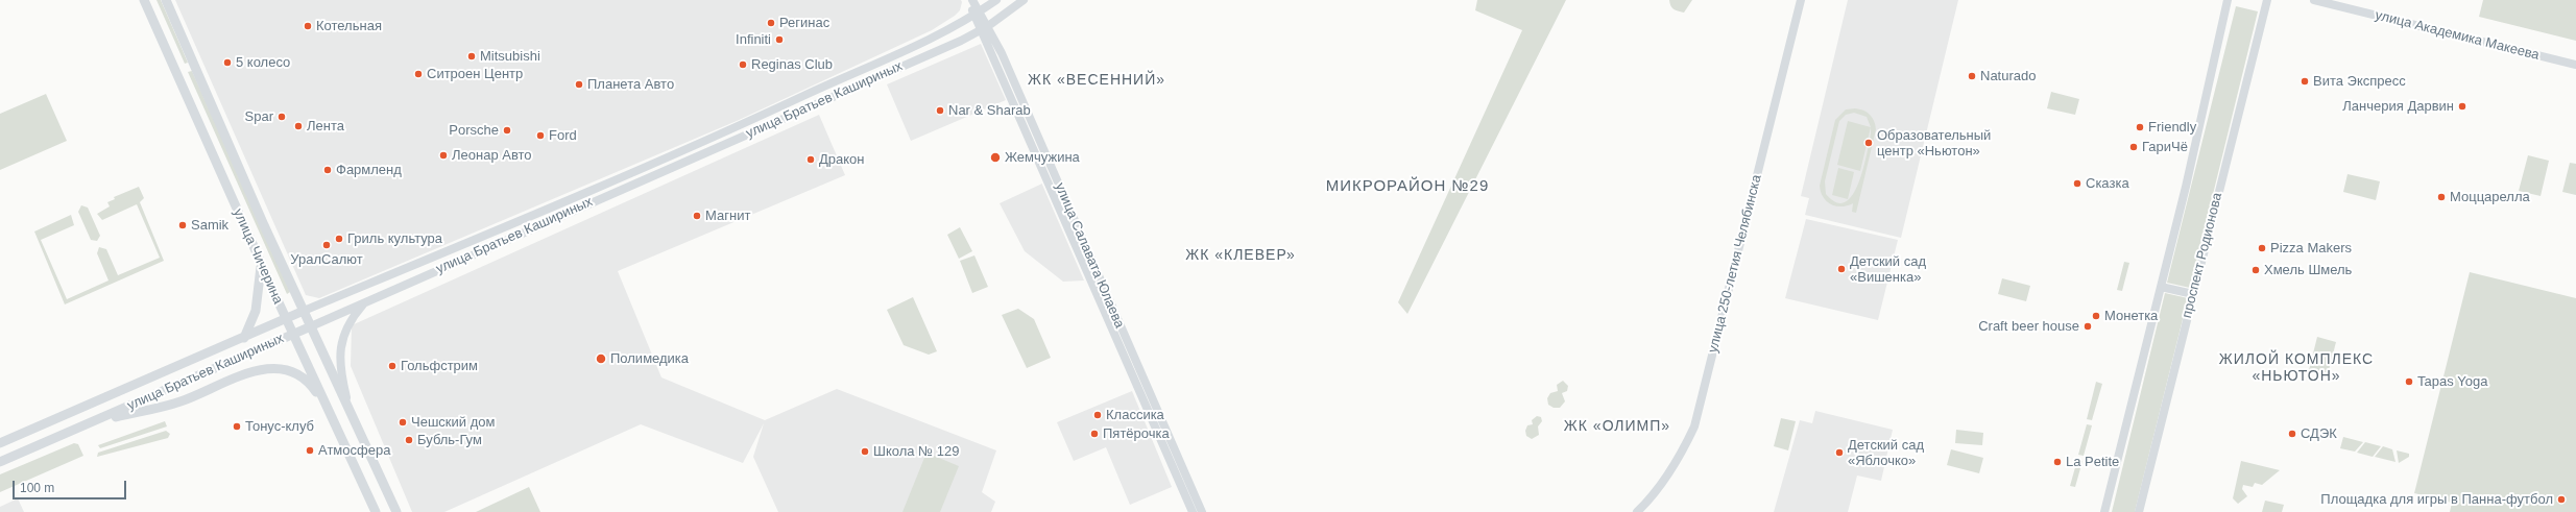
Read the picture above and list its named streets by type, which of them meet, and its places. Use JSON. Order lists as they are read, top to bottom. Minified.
{"streets":{"main road":["улица Академика Макеева","улица Братьев Кашириных","улица Салавата Юлаева","проспект Родионова","улица Чичерина","улица 250-летия Челябинска"]},"crossings":[["улица Братьев Кашириных","улица Салавата Юлаева"],["улица Братьев Кашириных","улица Чичерина"]],"districts":["ЖК «ВЕСЕННИЙ»","МИКРОРАЙОН №29","ЖК «КЛЕВЕР»","ЖИЛОЙ КОМПЛЕКС «НЬЮТОН»","ЖК «ОЛИМП»"],"places":["Регинас","Котельная","Infiniti","Mitsubishi","5 колесо","Reginas Club","Ситроен Центр","Naturado","Вита Экспресс","Планета Авто","Ланчерия Дарвин","Nar & Sharab","Spar","Лента","Friendly","Porsche","Ford","Образовательный центр «Ньютон»","ГариЧё","Леонар Авто","Жемчужина","Дракон","Фармленд","Сказка","Моццарелла","Магнит","Samik","Гриль культура","УралСалют","Pizza Makers","Детский сад «Вишенка»","Хмель Шмель","Монетка","Craft beer house","Полимедика","Гольфстрим","Tapas Yoga","Классика","Чешский дом","Тонус-клуб","Пятёрочка","СДЭК","Бубль-Гум","Атмосфера","Школа № 129","Детский сад «Яблочко»","La Petite","Площадка для игры в Панна-футбол"],"scale_bar":"100 m"}
